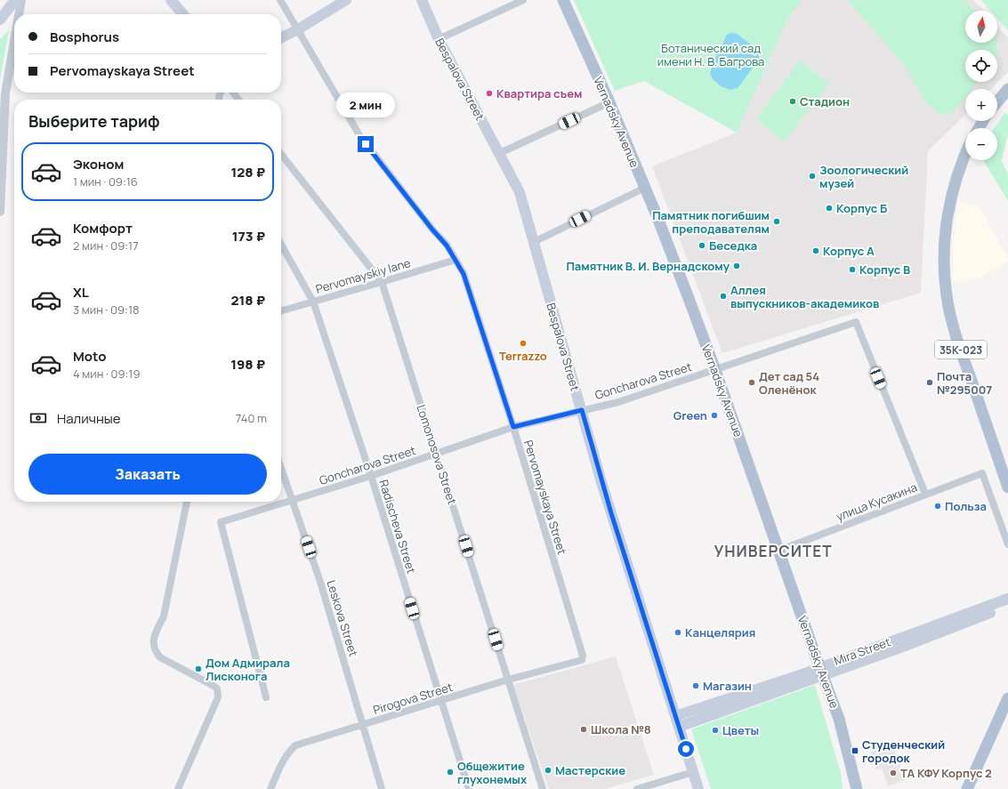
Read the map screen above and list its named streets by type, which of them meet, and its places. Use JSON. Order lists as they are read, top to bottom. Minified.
{"streets":{"main road":["Bespalova Street","Vernadsky Avenue","35К-023","Mira Street"],"street":["Pervomayskiy lane","Goncharova Street","Lomonosova Street","Pervomayskaya Street","улица Кусакина","Radischeva Street","Leskova Street","Pirogova Street"]},"crossings":[["Bespalova Street","Goncharova Street"],["Bespalova Street","Mira Street"],["Vernadsky Avenue","Goncharova Street"],["Vernadsky Avenue","улица Кусакина"],["Vernadsky Avenue","Mira Street"],["Pervomayskiy lane","Lomonosova Street"],["Pervomayskiy lane","Pervomayskaya Street"],["Pervomayskiy lane","Radischeva Street"],["Goncharova Street","Lomonosova Street"],["Goncharova Street","Pervomayskaya Street"],["Goncharova Street","улица Кусакина"],["Goncharova Street","Radischeva Street"],["Goncharova Street","Leskova Street"],["Lomonosova Street","Pirogova Street"],["Pervomayskaya Street","Pirogova Street"],["Radischeva Street","Pirogova Street"],["Leskova Street","Pirogova Street"]],"districts":["УНИВЕРСИТЕТ"],"parks":["Ботанический сад имени Н. В. Багрова"],"places":{"other":["Квартира съем","Стадион","Зоологический музей","Корпус Б","Памятник погибшим преподавателям","Беседка","Корпус А","Памятник В. И. Вернадскому","Корпус В","Аллея выпускников-академиков","Terrazzo","Дет сад 54 Оленёнок","Почта №295007","Green","Польза","Канцелярия","Дом Адмирала Лисконога","Магазин","Школа №8","Цветы","Мастерские","Общежитие глухонемых","ТА КФУ Корпус 2"],"transit":["Студенческий городок"]},"north":"top","page":{"map_buttons":["+","−"],"banner":["Bosphorus","Pervomayskaya Street"],"bubble":"2 мин","heading":"Выберите тариф","list":[{"name":"Эконом","note":"1 мин · 09:16","value":"128 ₽"},{"name":"Комфорт","note":"2 мин · 09:17","value":"173 ₽"},{"name":"XL","note":"3 мин · 09:18","value":"218 ₽"},{"name":"Moto","note":"4 мин · 09:19","value":"198 ₽"}],"pay":["Наличные","740 m"],"buttons":"Заказать"}}
